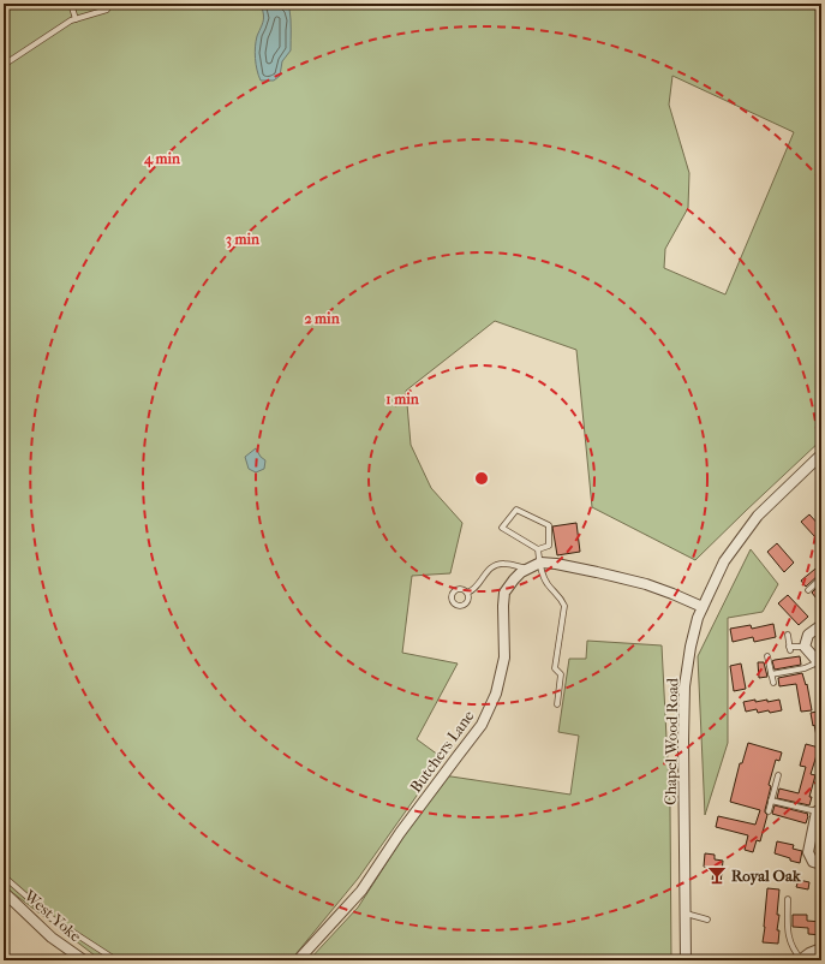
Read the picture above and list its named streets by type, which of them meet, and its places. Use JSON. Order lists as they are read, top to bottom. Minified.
{"streets":{"street":["Chapel Wood Road","Butchers Lane","West Yoke"]},"places":{"bar":["Royal Oak"]},"rings":["4 min","3 min","2 min","1 min"]}
